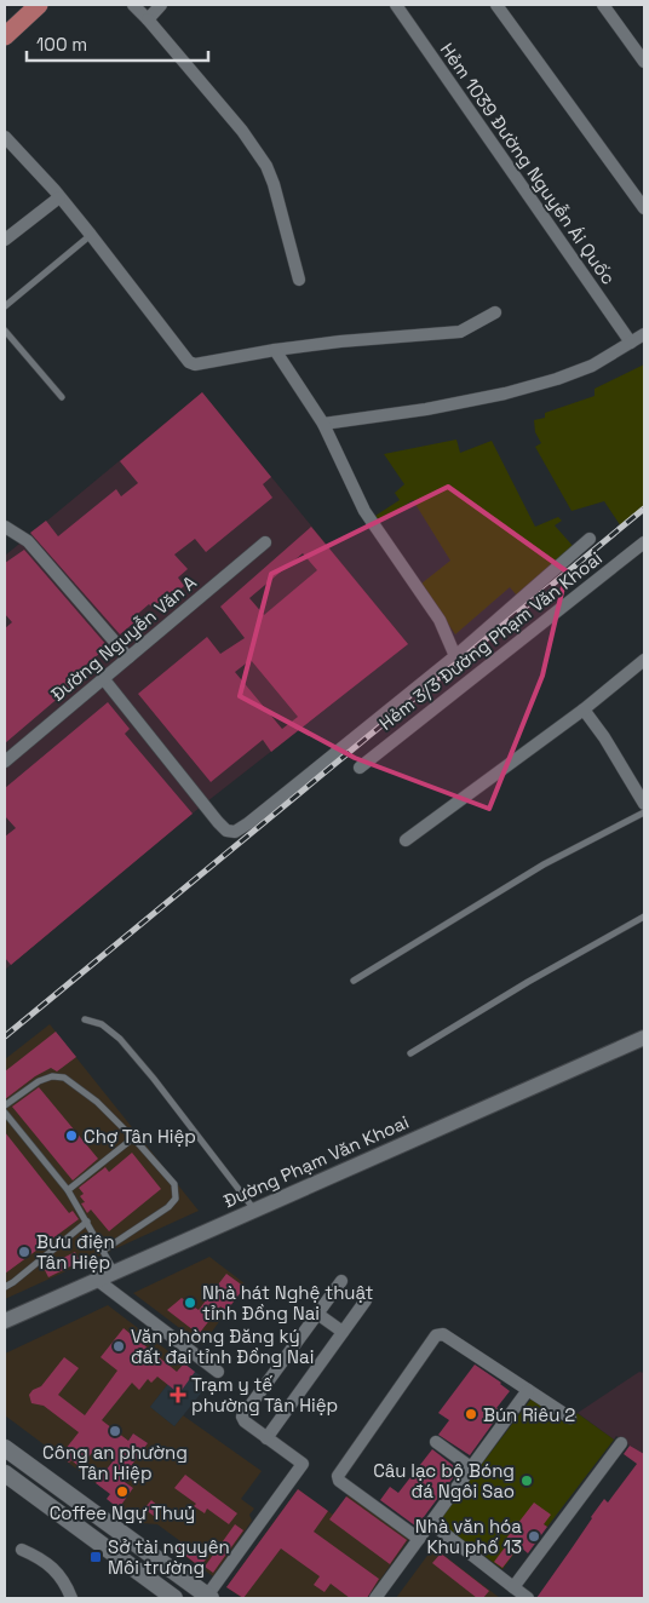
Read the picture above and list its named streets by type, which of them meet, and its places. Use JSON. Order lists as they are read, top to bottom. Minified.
{"streets":{"street":["Hẻm 1039 Đường Nguyễn Ái Quốc","Đường Nguyễn Văn A","Hẻm 3/3 Đường Phạm Văn Khoai","Đường Phạm Văn Khoai"]},"places":{"other":["Chợ Tân Hiệp","Bưu điện Tân Hiệp","Nhà hát Nghệ thuật tỉnh Đồng Nai","Văn phòng Đăng ký đất đai tỉnh Đồng Nai","Bún Riêu 2","Công an phường Tân Hiệp","Câu lạc bộ Bóng đá Ngôi Sao","Coffee Ngự Thuỷ","Nhà văn hóa Khu phố 13"],"health":["Trạm y tế phường Tân Hiệp"],"transit":["Sở tài nguyên Môi trường"]},"scale_bar":"100 m"}
